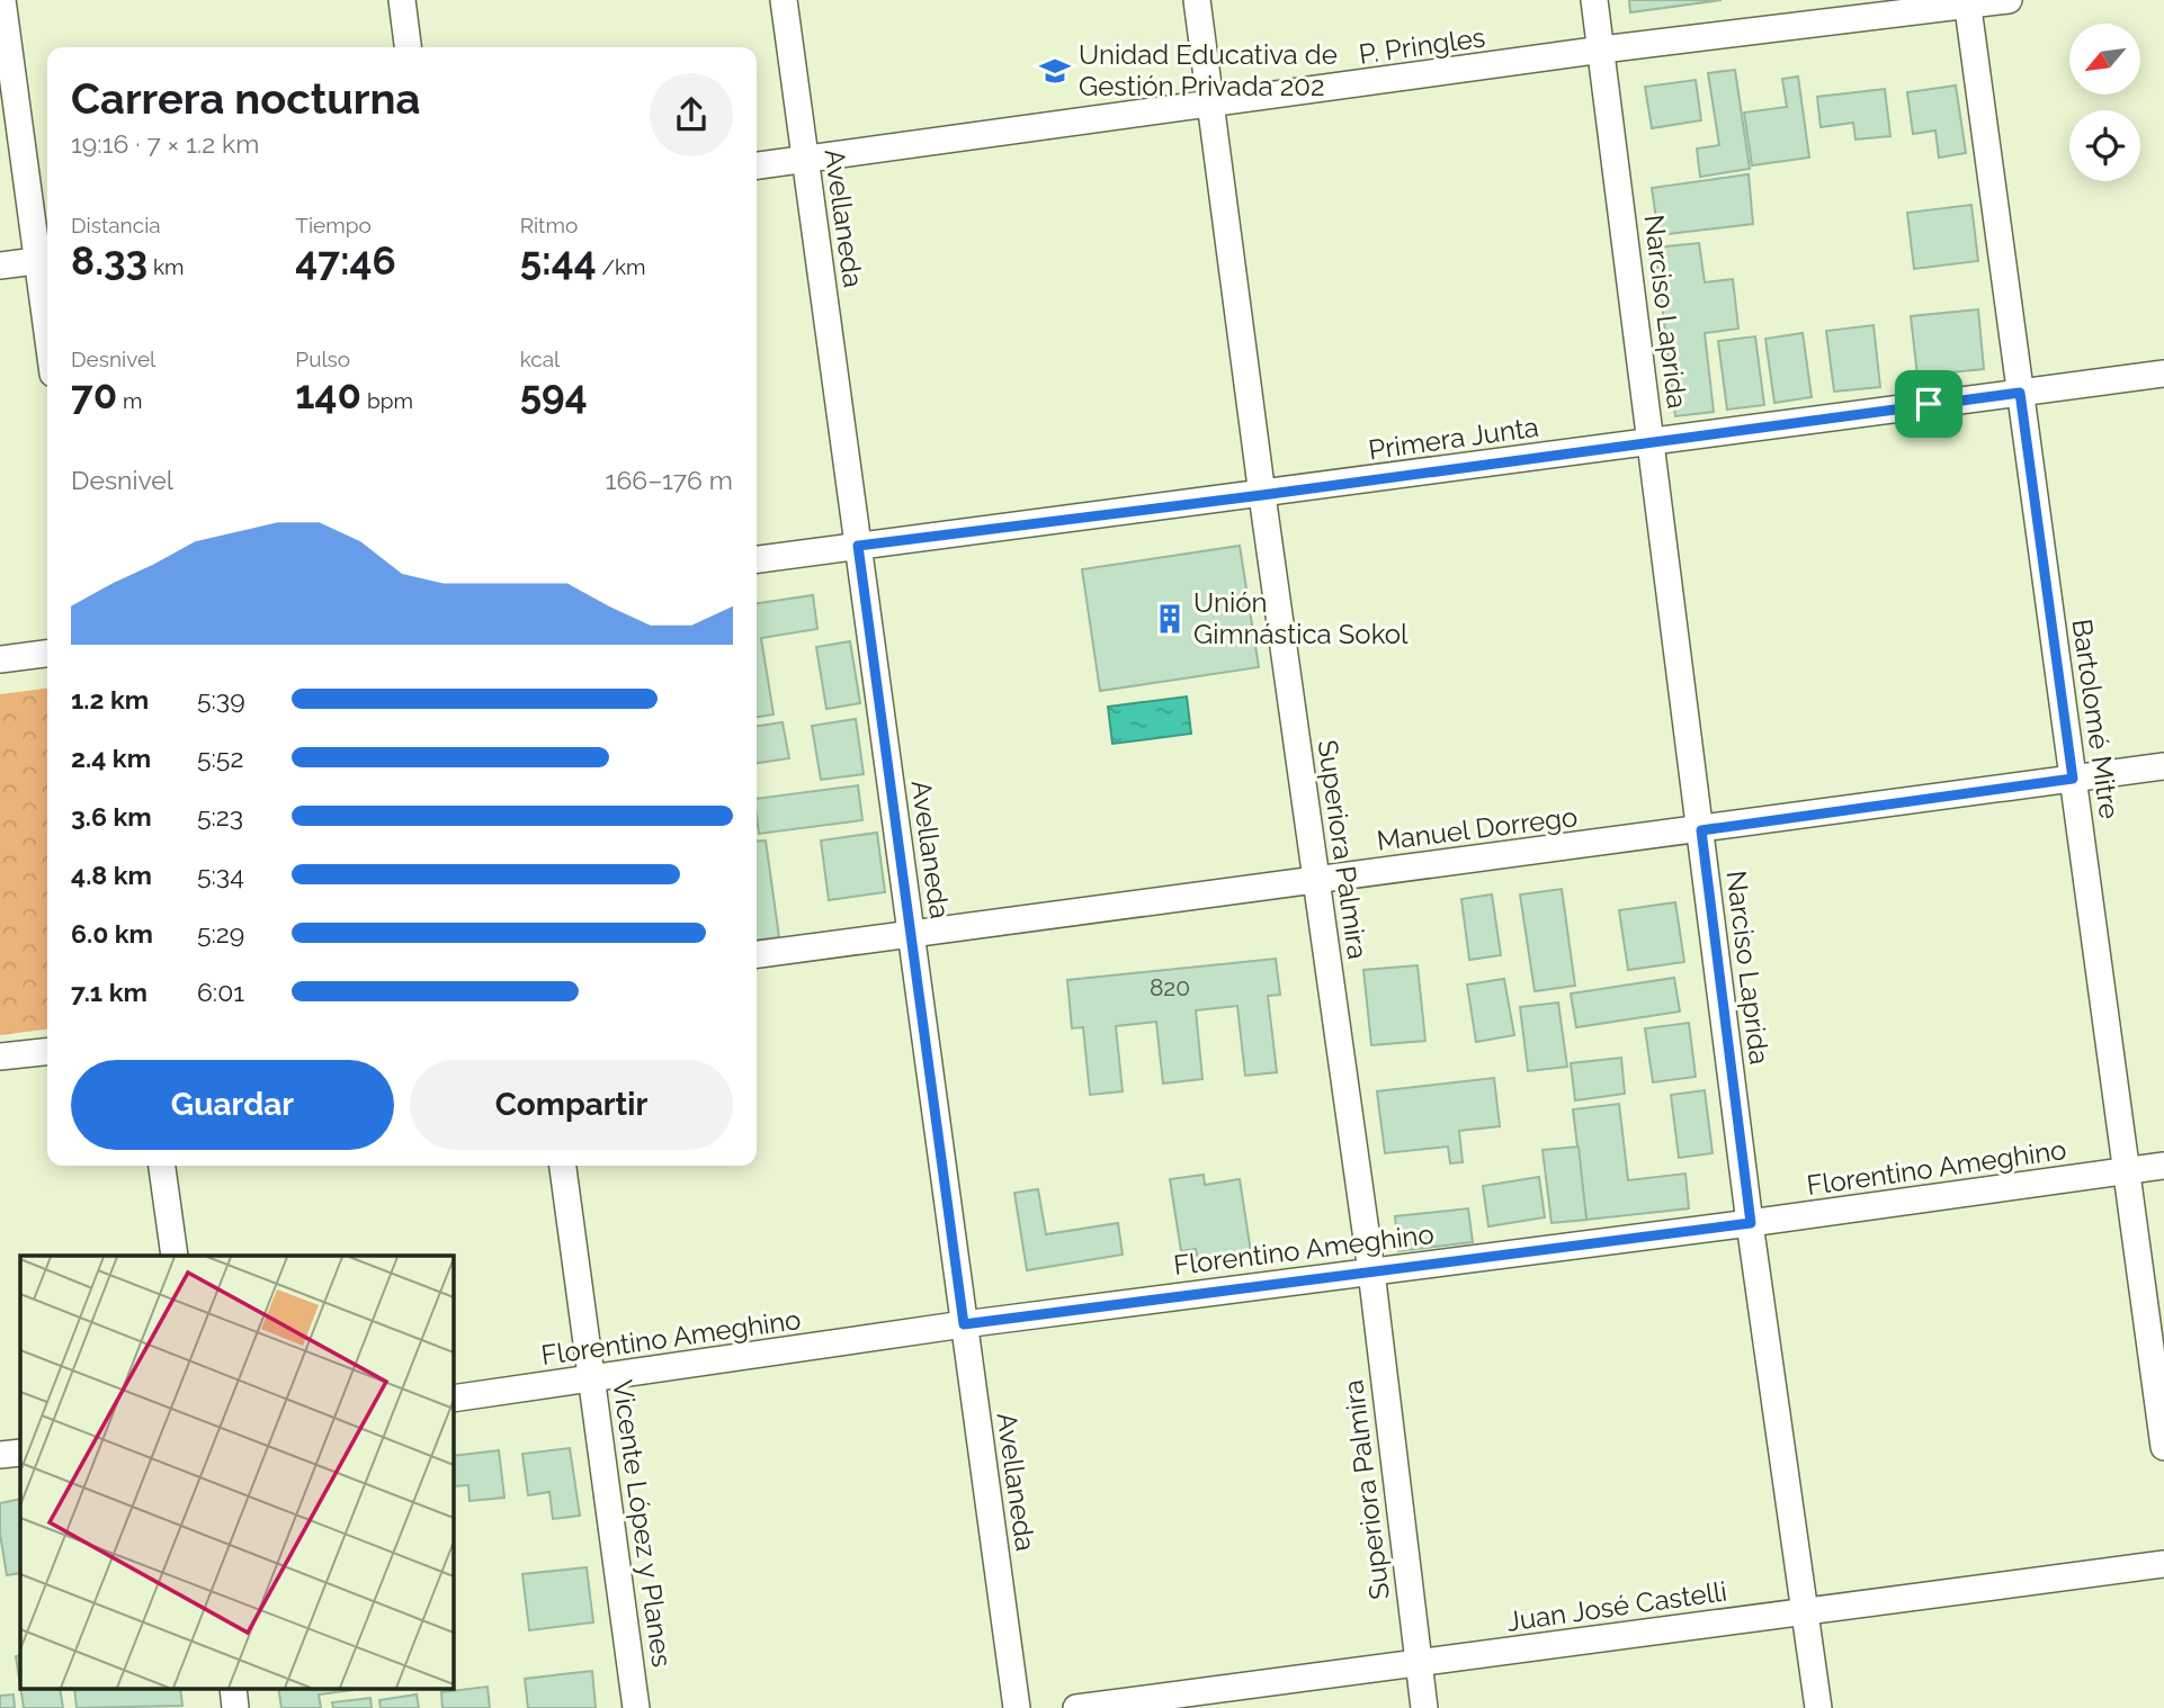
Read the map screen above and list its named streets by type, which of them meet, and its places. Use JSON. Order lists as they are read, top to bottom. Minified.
{"streets":{"street":["P. Pringles","Avellaneda","Narciso Laprida","Primera Junta","Bartolomé Mitre","Manuel Dorrego","Superiora Palmira","Florentino Ameghino","Vicente López y Planes","Juan José Castelli"]},"crossings":[["P. Pringles","Avellaneda"],["P. Pringles","Narciso Laprida"],["P. Pringles","Bartolomé Mitre"],["P. Pringles","Superiora Palmira"],["Avellaneda","Primera Junta"],["Avellaneda","Manuel Dorrego"],["Avellaneda","Florentino Ameghino"],["Narciso Laprida","Primera Junta"],["Narciso Laprida","Manuel Dorrego"],["Narciso Laprida","Florentino Ameghino"],["Narciso Laprida","Juan José Castelli"],["Primera Junta","Bartolomé Mitre"],["Primera Junta","Superiora Palmira"],["Bartolomé Mitre","Manuel Dorrego"],["Bartolomé Mitre","Florentino Ameghino"],["Manuel Dorrego","Superiora Palmira"],["Superiora Palmira","Florentino Ameghino"],["Superiora Palmira","Juan José Castelli"],["Florentino Ameghino","Vicente López y Planes"]],"places":{"school or university":["Unidad Educativa de Gestión Privada 202"],"building":["Unión Gimnástica Sokol"]},"house_numbers":["820"],"north":"bottom left","page":{"heading":["Carrera nocturna","19:16 · 7 × 1.2 km"],"stats":[["Distancia","8.33 km"],["Tiempo","47:46"],["Ritmo","5:44 /km"],["Desnivel","70 m"],["Pulso","140 bpm"],["kcal","594"]],"chart":["Desnivel","166–176 m"],"list":[{"name":"1.2 km","note":"5:39"},{"name":"2.4 km","note":"5:52"},{"name":"3.6 km","note":"5:23"},{"name":"4.8 km","note":"5:34"},{"name":"6.0 km","note":"5:29"},{"name":"7.1 km","note":"6:01"}],"buttons":["Guardar","Compartir"]}}
